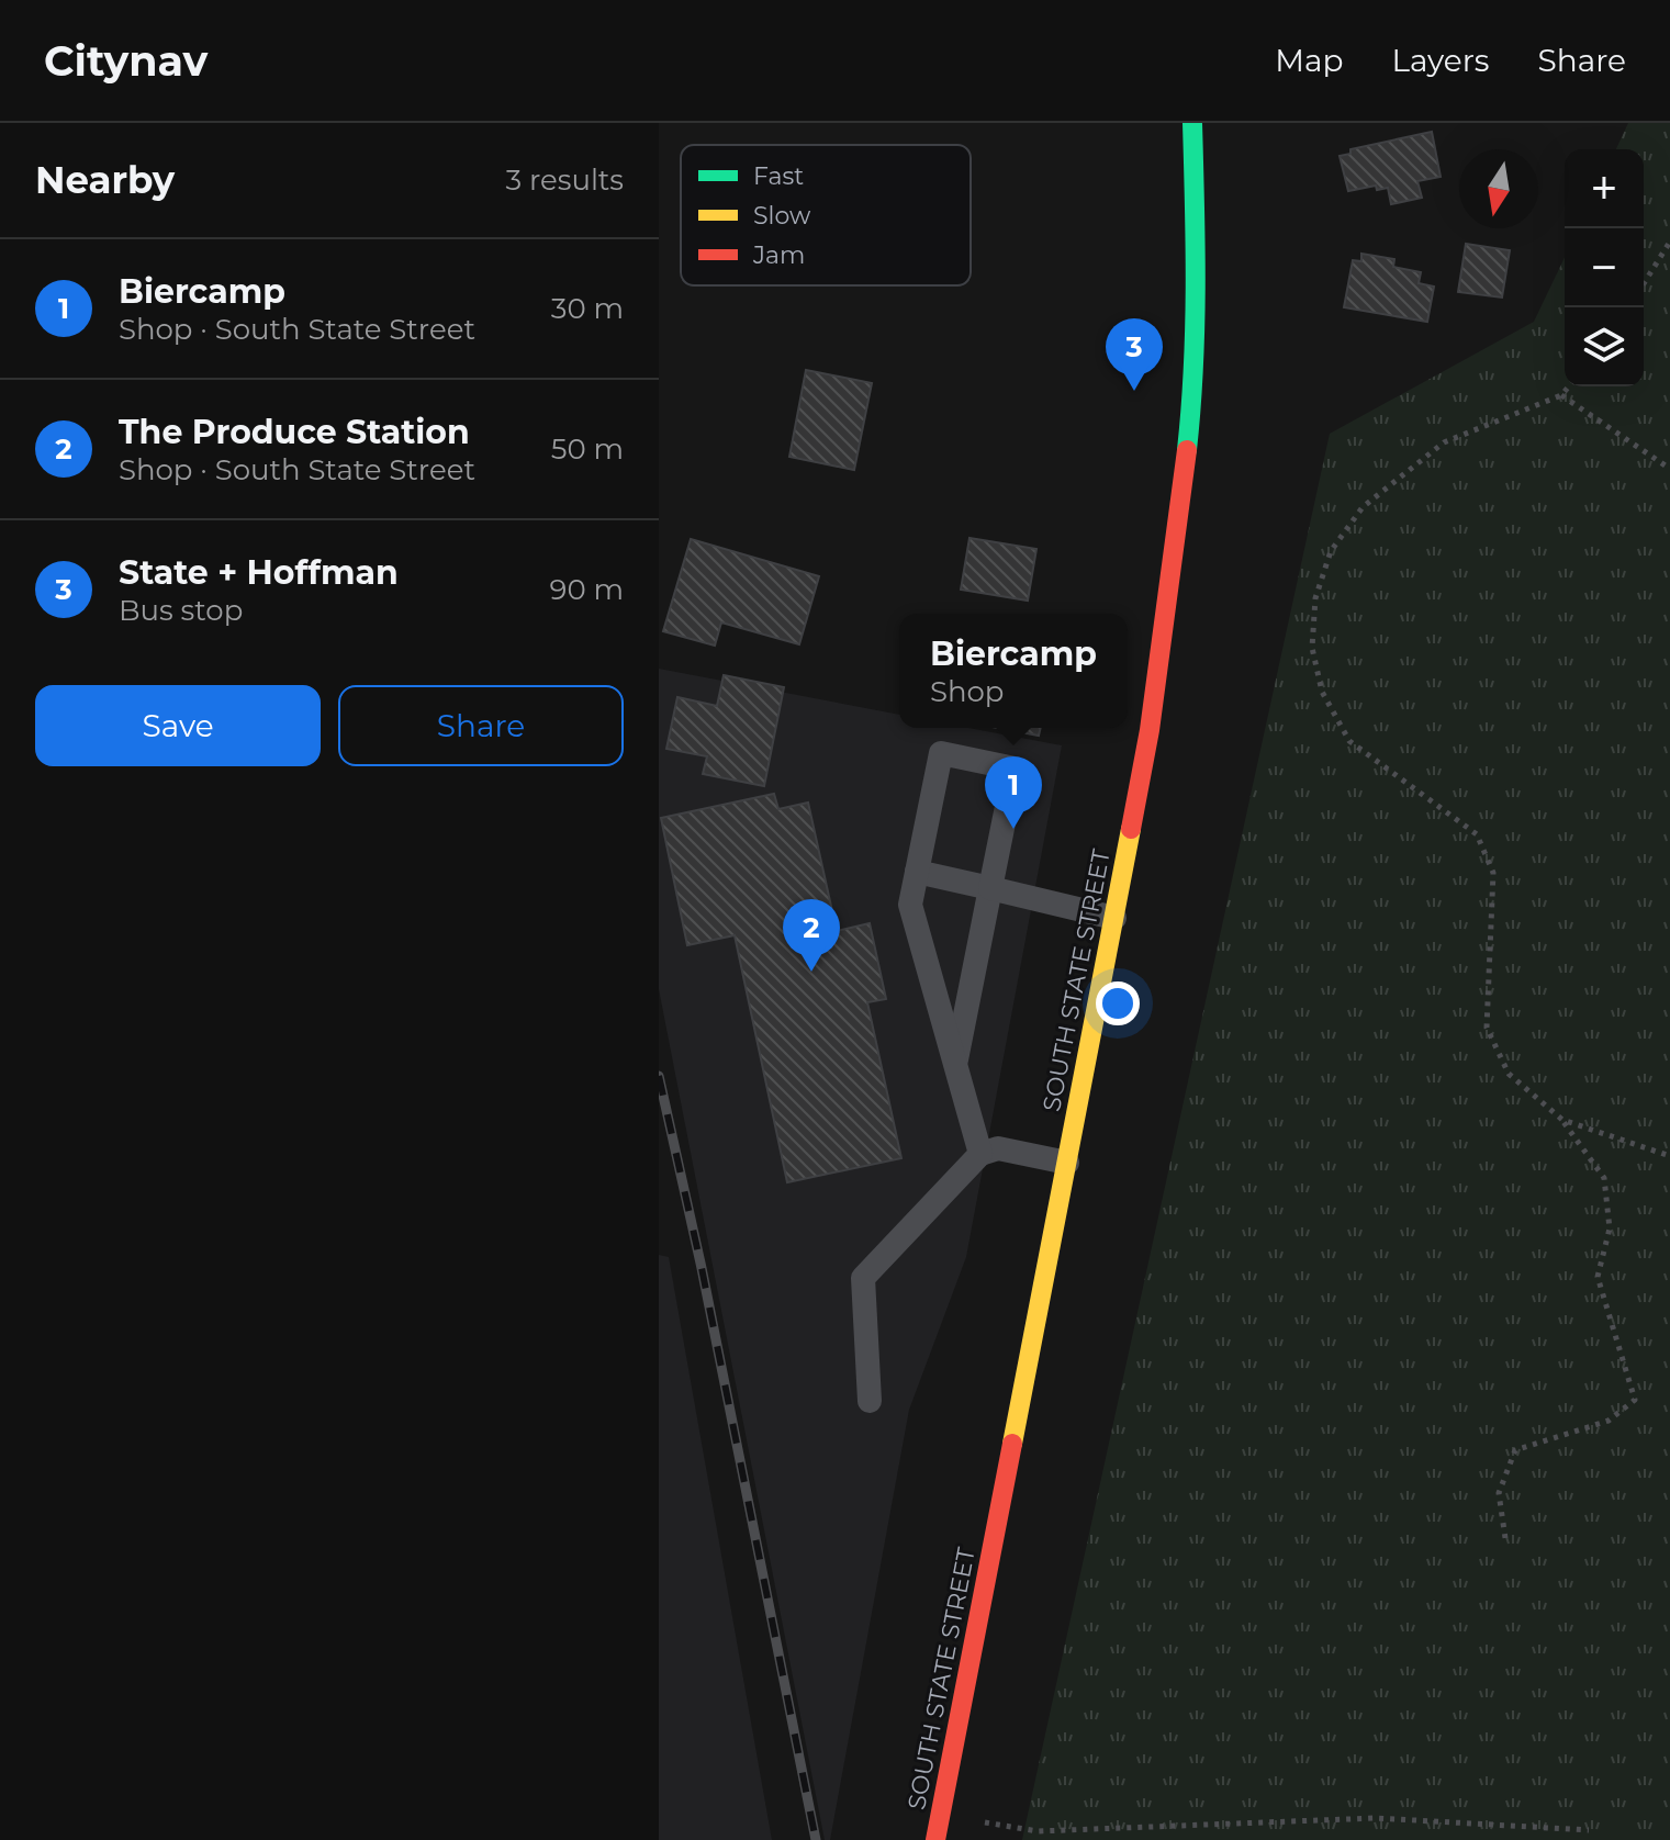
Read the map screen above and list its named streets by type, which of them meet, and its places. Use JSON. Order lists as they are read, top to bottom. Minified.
{"streets":{"main road":["SOUTH STATE STREET"]},"legend":["Fast","Slow","Jam"],"north":"bottom","page":{"header":"Citynav","nav":["Map","Layers","Share"],"heading":["Nearby","3 results"],"map_buttons":["+","−"],"list":[{"mark":"1","name":"Biercamp","note":"Shop · South State Street","value":"30 m"},{"mark":"2","name":"The Produce Station","note":"Shop · South State Street","value":"50 m"},{"mark":"3","name":"State + Hoffman","note":"Bus stop","value":"90 m"}],"pins":["3","1","2"],"popup":["Biercamp","Shop"],"buttons":["Save","Share"]}}
